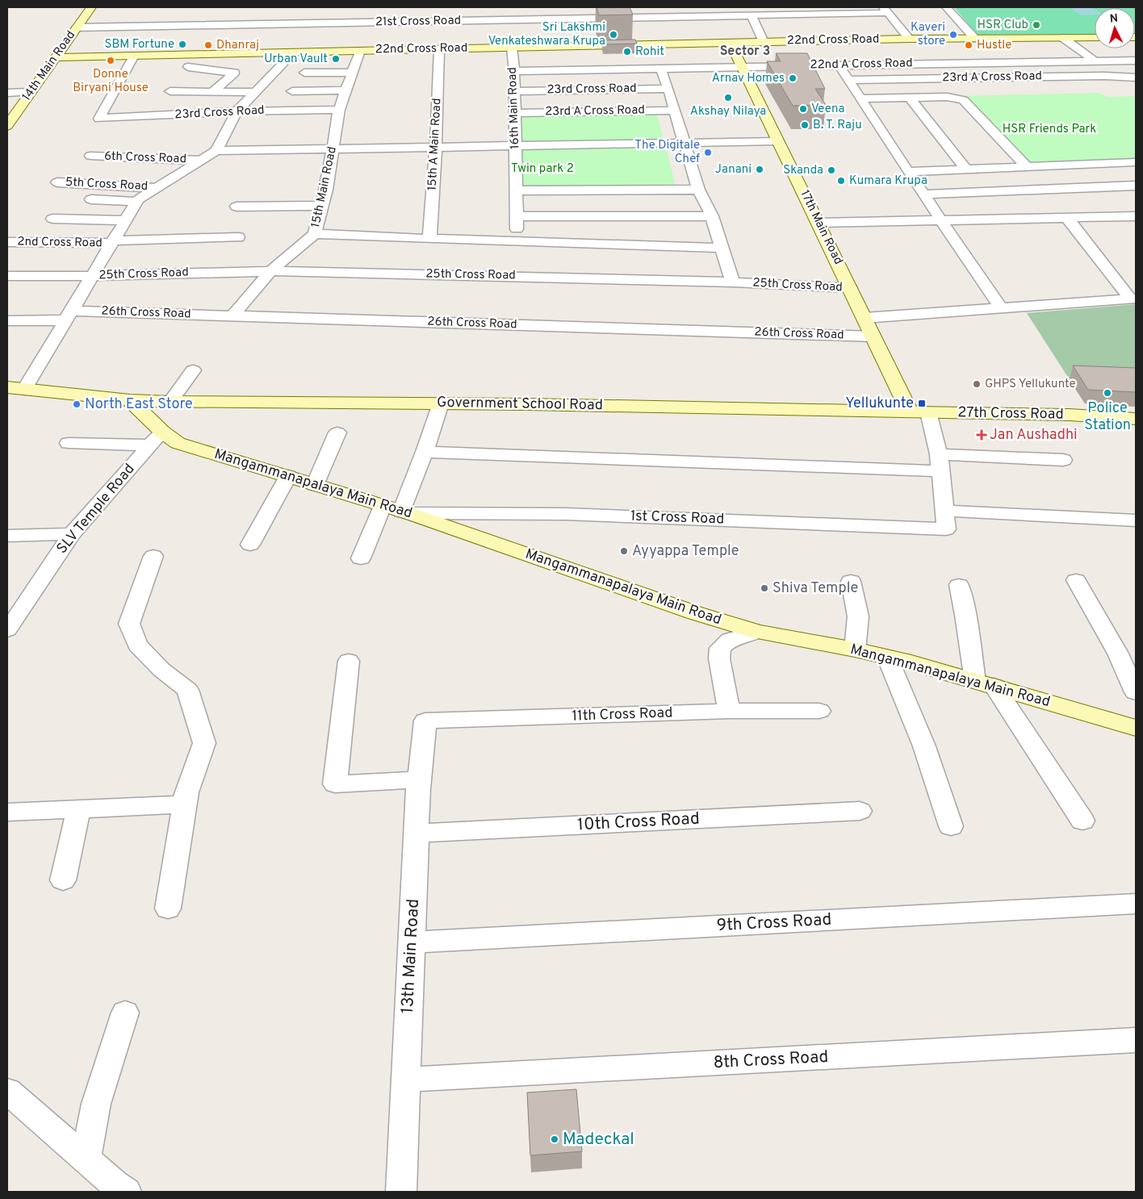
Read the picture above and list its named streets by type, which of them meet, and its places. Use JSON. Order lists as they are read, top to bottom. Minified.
{"streets":{"street":["21st Cross Road","22nd Cross Road","22nd A Cross Road","14th Main Road","23rd A Cross Road","23rd Cross Road","16th Main Road","15th A Main Road","6th Cross Road","5th Cross Road","15th Main Road","17th Main Road","2nd Cross Road","25th Cross Road","26th Cross Road","Government School Road","27th Cross Road","Mangammanapalaya Main Road","SLV Temple Road","1st Cross Road","11th Cross Road","10th Cross Road","9th Cross Road","13th Main Road","8th Cross Road"]},"crossings":[["21st Cross Road","14th Main Road"],["22nd Cross Road","14th Main Road"],["22nd Cross Road","23rd Cross Road"],["22nd Cross Road","16th Main Road"],["22nd Cross Road","15th A Main Road"],["22nd Cross Road","15th Main Road"],["22nd Cross Road","17th Main Road"],["22nd A Cross Road","16th Main Road"],["22nd A Cross Road","17th Main Road"],["23rd A Cross Road","16th Main Road"],["23rd Cross Road","16th Main Road"],["23rd Cross Road","15th Main Road"],["15th Main Road","25th Cross Road"],["15th Main Road","26th Cross Road"],["17th Main Road","25th Cross Road"],["17th Main Road","26th Cross Road"],["17th Main Road","Government School Road"],["17th Main Road","27th Cross Road"],["Government School Road","27th Cross Road"],["Government School Road","Mangammanapalaya Main Road"],["Mangammanapalaya Main Road","SLV Temple Road"],["Mangammanapalaya Main Road","1st Cross Road"],["11th Cross Road","13th Main Road"],["10th Cross Road","13th Main Road"],["9th Cross Road","13th Main Road"],["13th Main Road","8th Cross Road"]],"districts":["Sector 3"],"parks":["HSR Friends Park","Twin park 2"],"places":{"other":["HSR Club","Sri Lakshmi Venkateshwara Krupa","Kaveri store","SBM Fortune","Dhanraj","Hustle","Rohit","Urban Vault","Donne Biryani House","Arnav Homes","Akshay Nilaya","Veena","B. T. Raju","The Digitale Chef","Janani","Skanda","Kumara Krupa","GHPS Yellukunte","Police Station","North East Store","Ayyappa Temple","Shiva Temple","Madeckal"],"transit":["Yellukunte"],"health":["Jan Aushadhi"]},"north":"top"}
